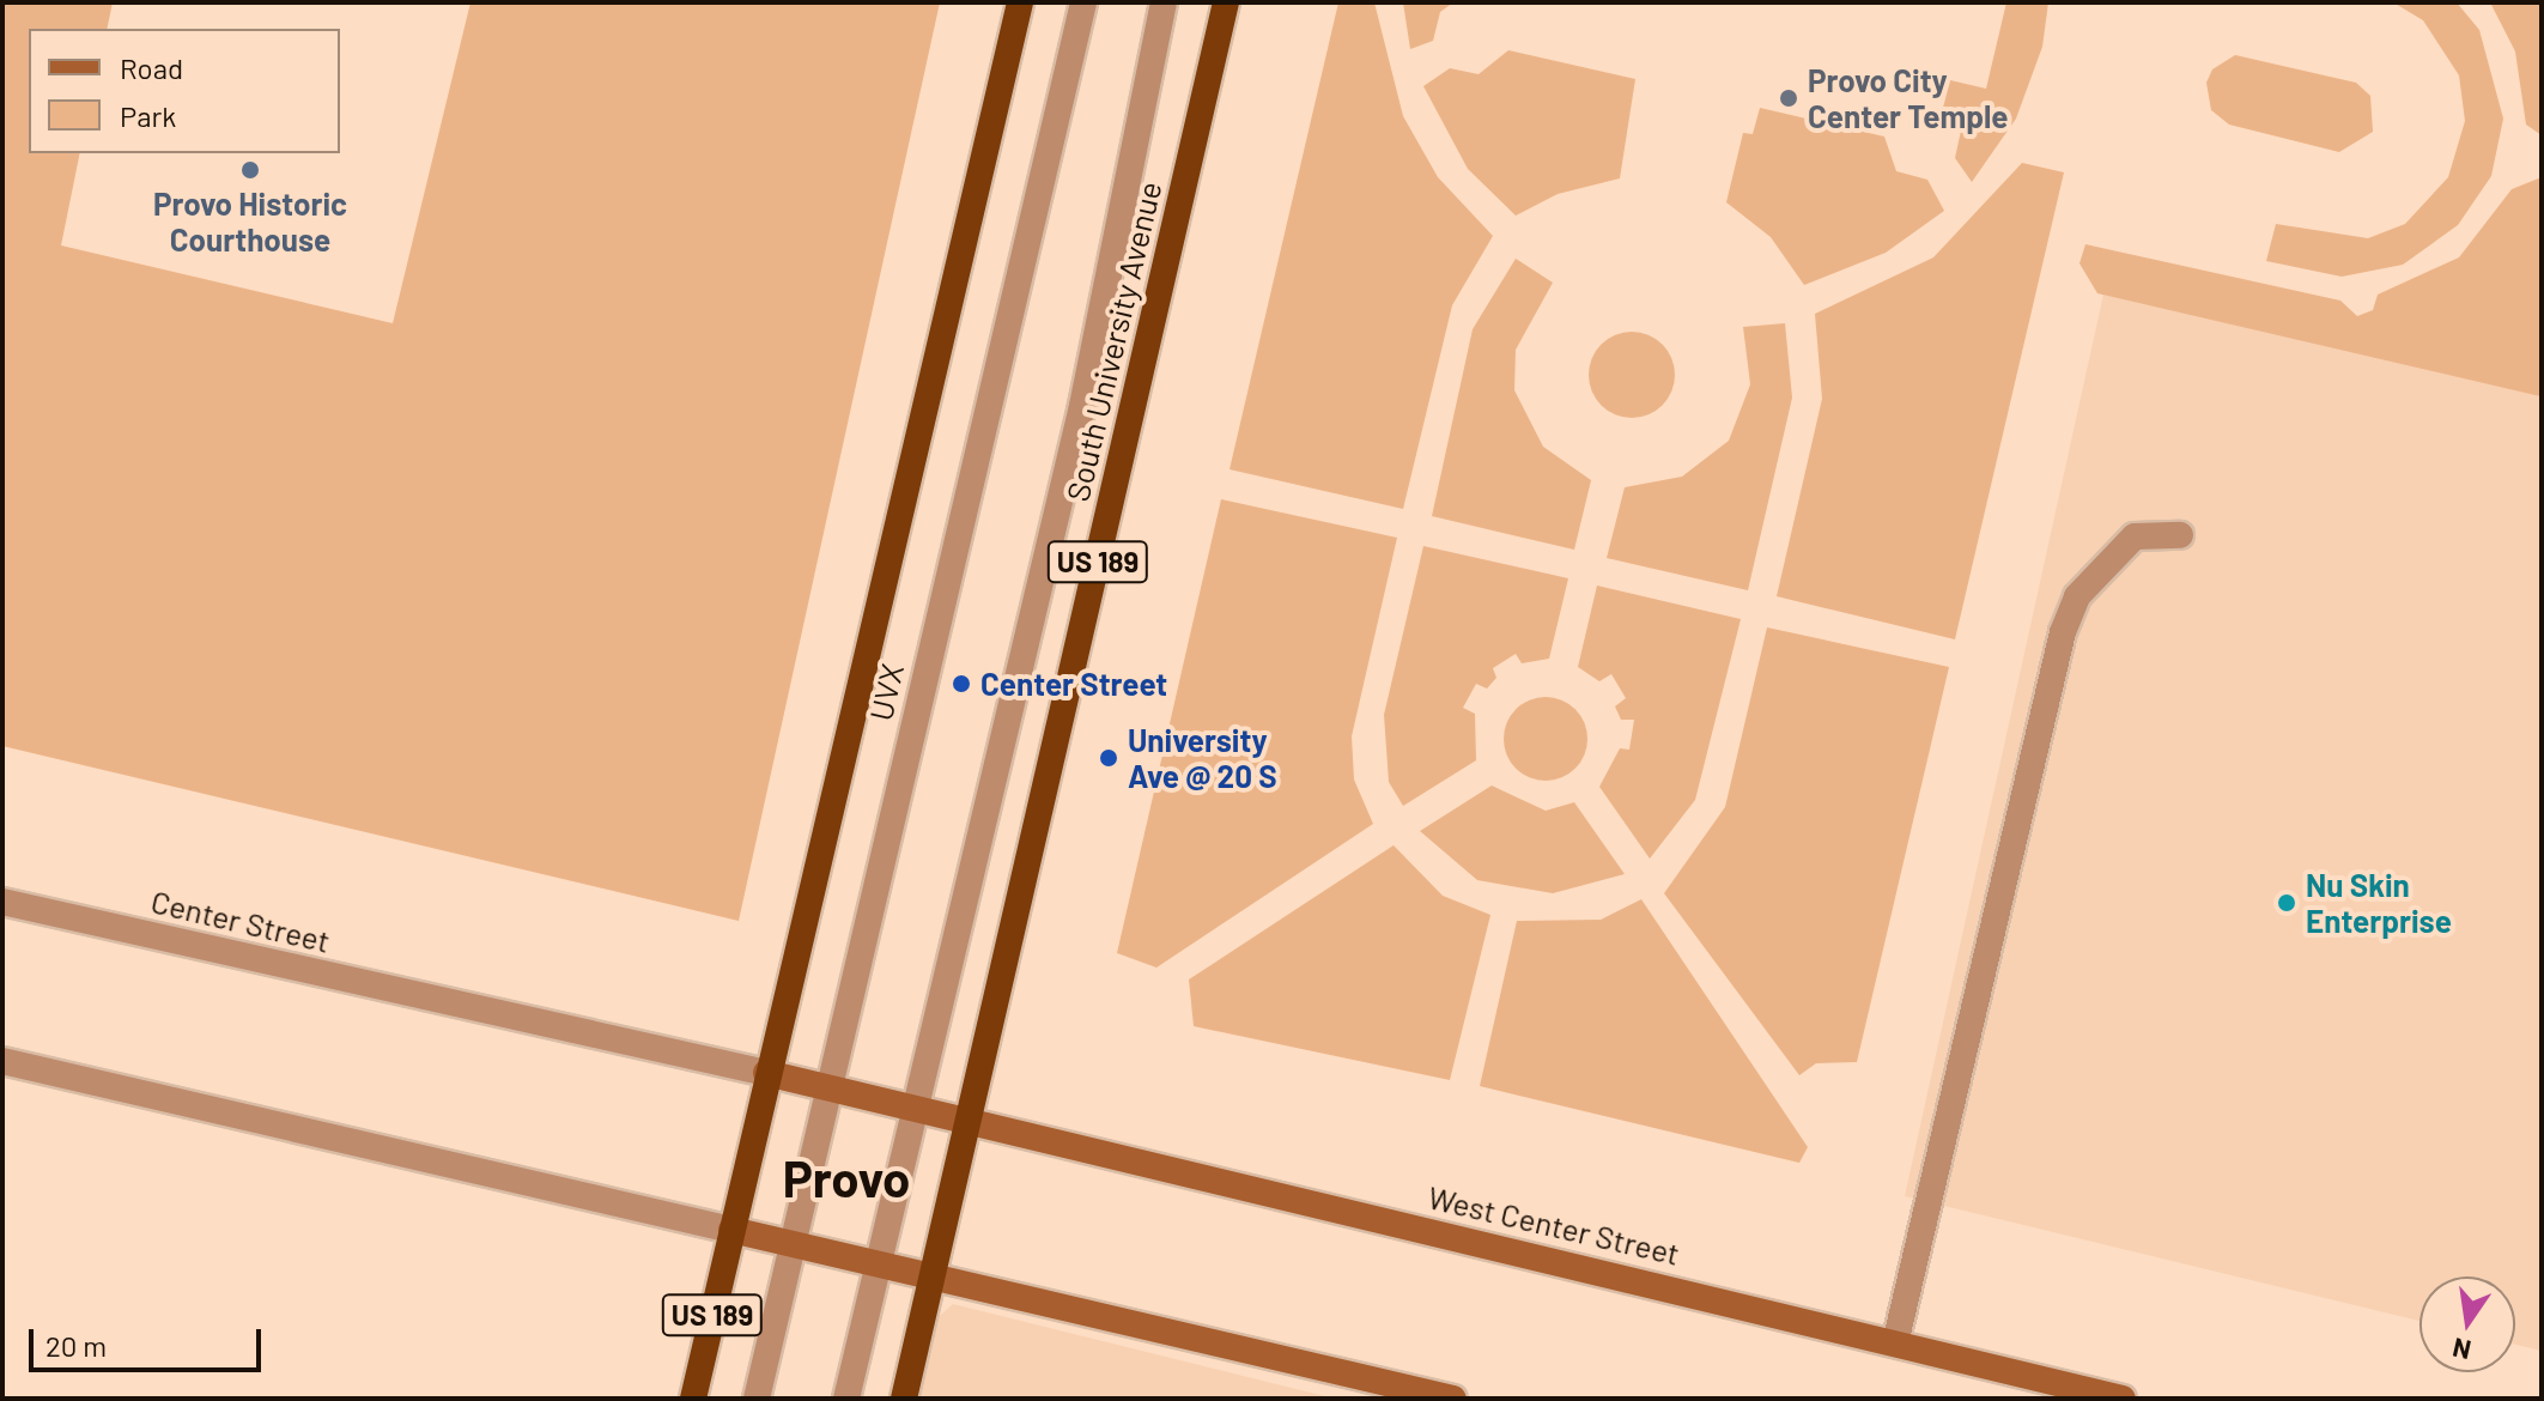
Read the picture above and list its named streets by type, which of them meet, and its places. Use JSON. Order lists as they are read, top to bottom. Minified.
{"streets":{"highway":["South University Avenue","US 189"],"main road":["Center Street","West Center Street"],"street":["UVX"]},"crossings":[["South University Avenue","US 189"],["South University Avenue","Center Street"],["South University Avenue","West Center Street"],["US 189","Center Street"],["UVX","Center Street"],["Center Street","West Center Street"]],"districts":["Provo"],"places":["Provo City Center Temple","Provo Historic Courthouse","Center Street","University Ave @ 20 S","Nu Skin Enterprise"],"legend":["Road","Park"],"scale_bar":"20 m","north":"bottom"}
